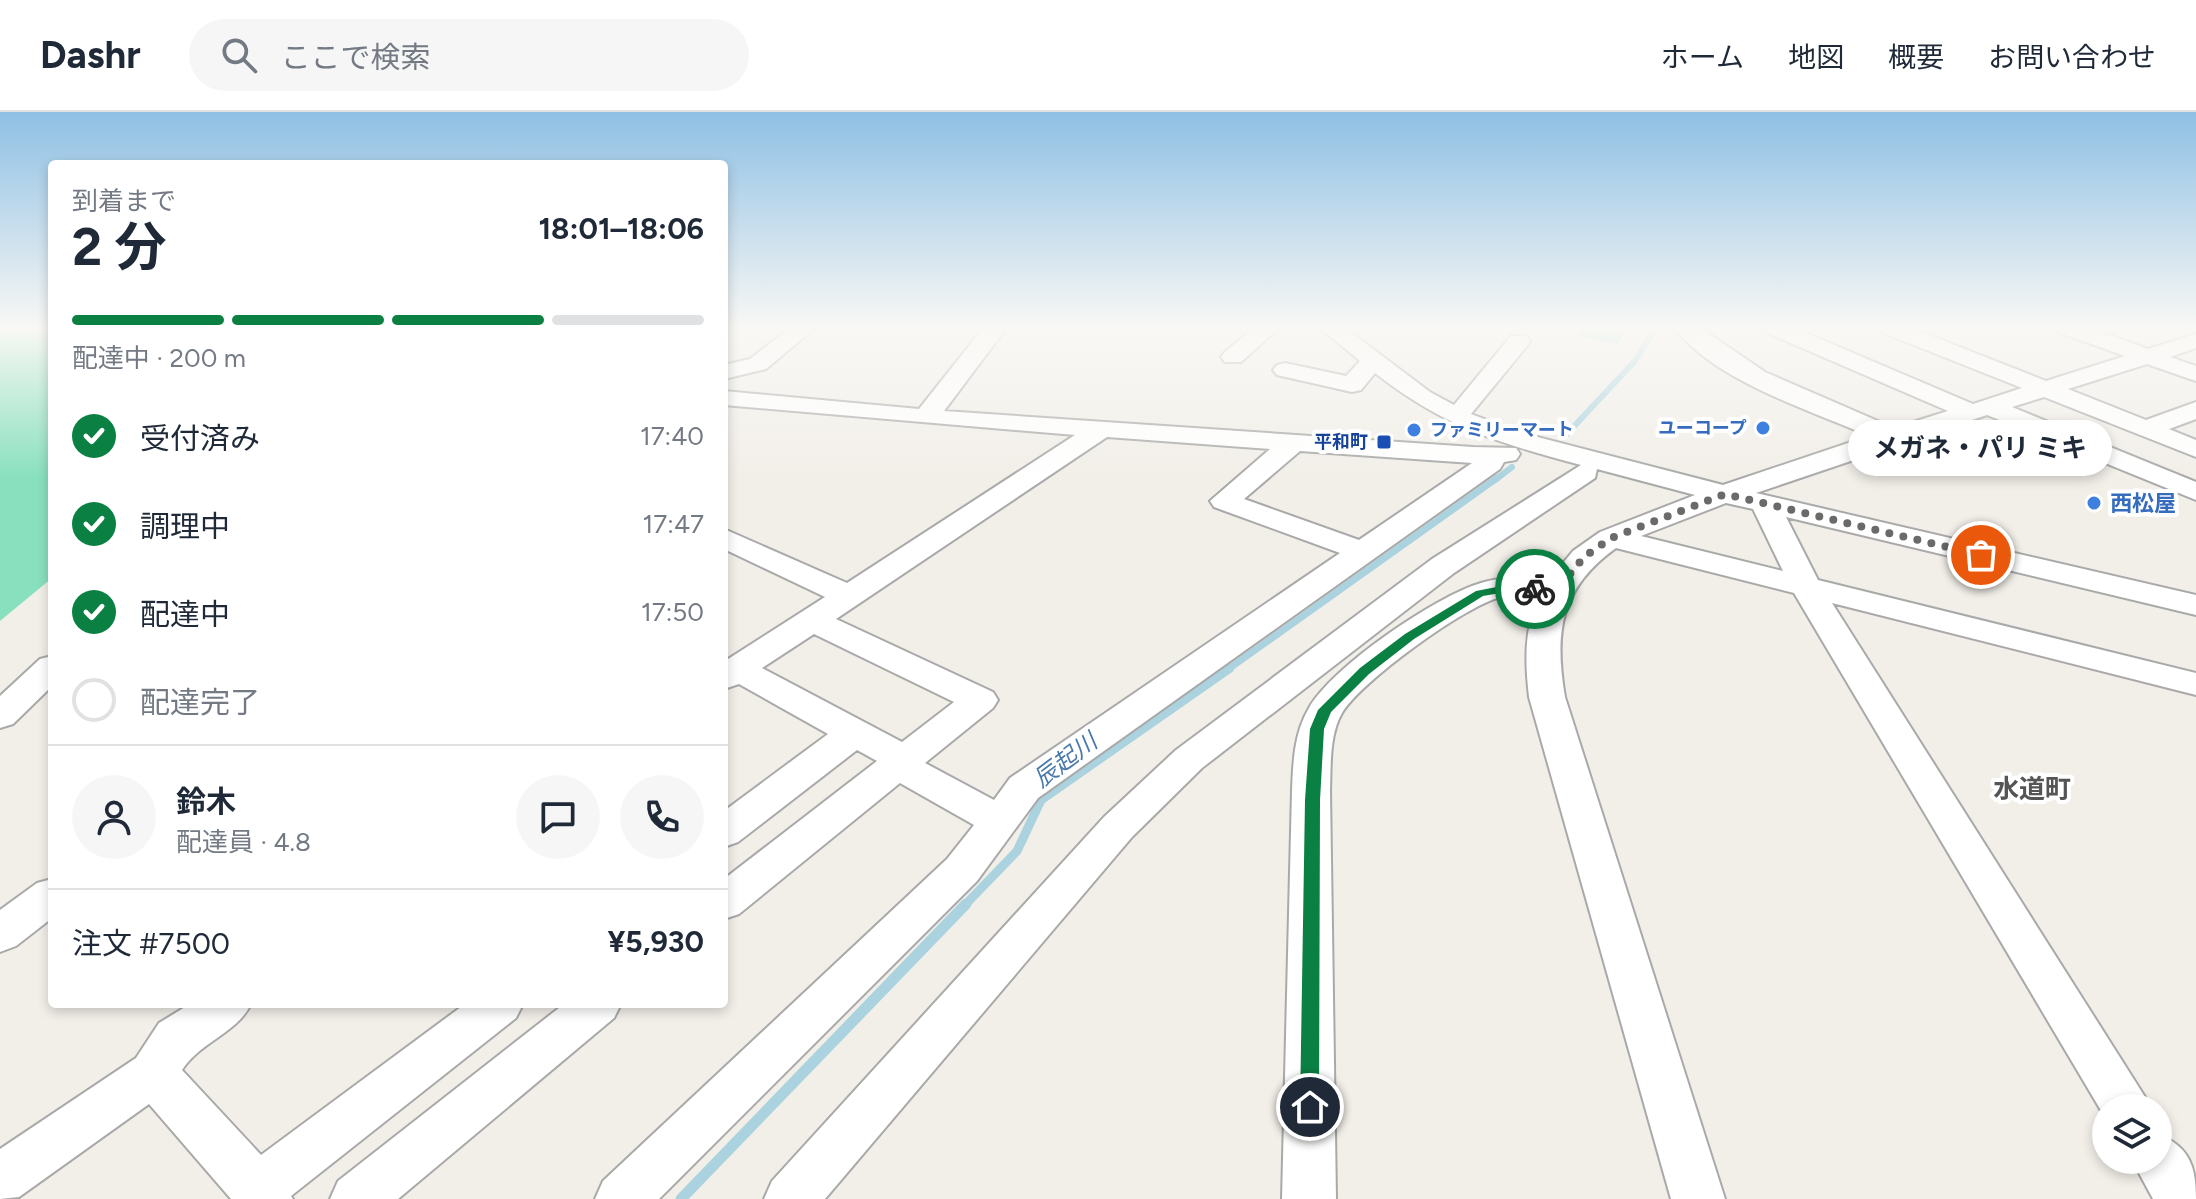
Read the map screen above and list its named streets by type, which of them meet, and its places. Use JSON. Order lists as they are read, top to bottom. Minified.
{"districts":["水道町"],"water":["辰起川"],"places":{"other":["ユーコープ","ファミリーマート","西松屋","メガネ・パリ ミキ"],"transit":["平和町"]},"page":{"header":"Dashr","search":"ここで検索","nav":["ホーム","地図","概要","お問い合わせ"],"heading":["2 分","到着まで","18:01–18:06"],"panel":["鈴木","配達員 · 4.8","注文 #7500","¥5,930"],"bar":"配達中 · 200 m","list":[["受付済み","17:40"],["調理中","17:47"],["配達中","17:50"],"配達完了"],"bubble":"メガネ・パリ ミキ"}}
